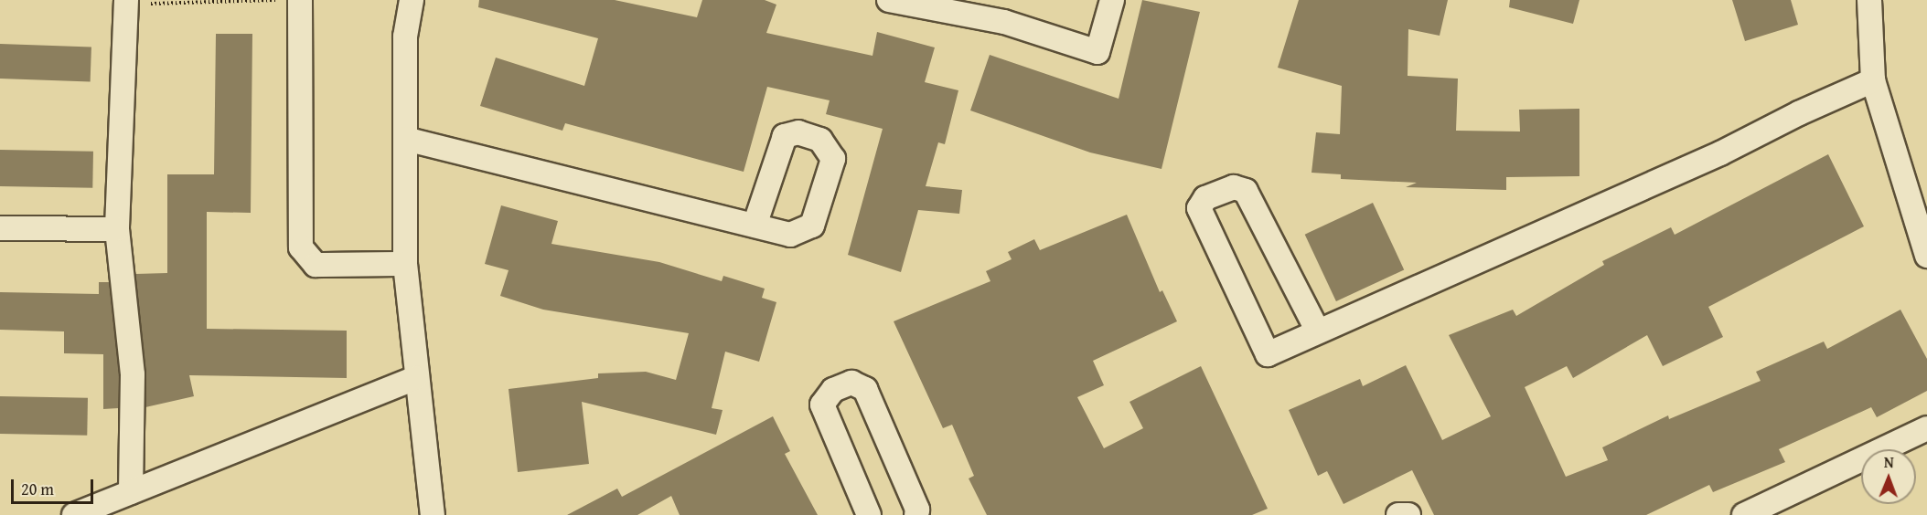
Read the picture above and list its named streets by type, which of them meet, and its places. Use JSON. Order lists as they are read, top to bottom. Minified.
{"scale_bar":"20 m","north":"top"}
